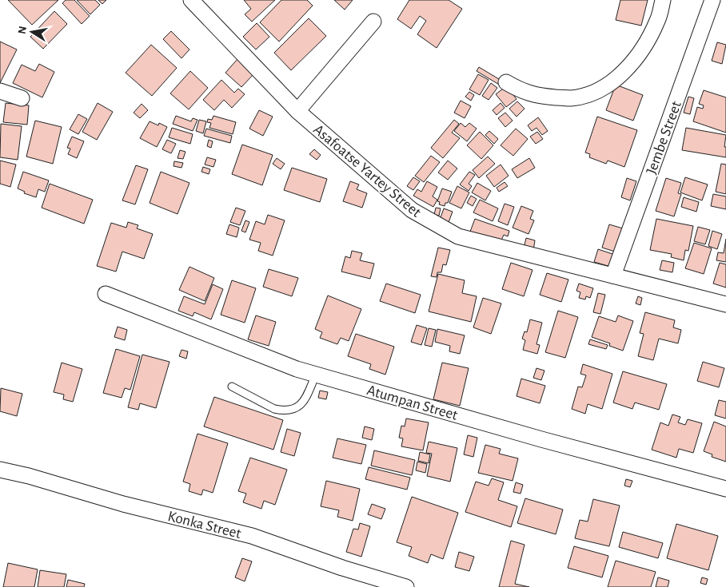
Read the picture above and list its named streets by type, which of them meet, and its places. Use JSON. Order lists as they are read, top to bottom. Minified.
{"streets":{"street":["Jembe Street","Asafoatse Yartey Street","Atumpan Street","Konka Street"]},"crossings":[["Jembe Street","Asafoatse Yartey Street"]],"north":"left"}
